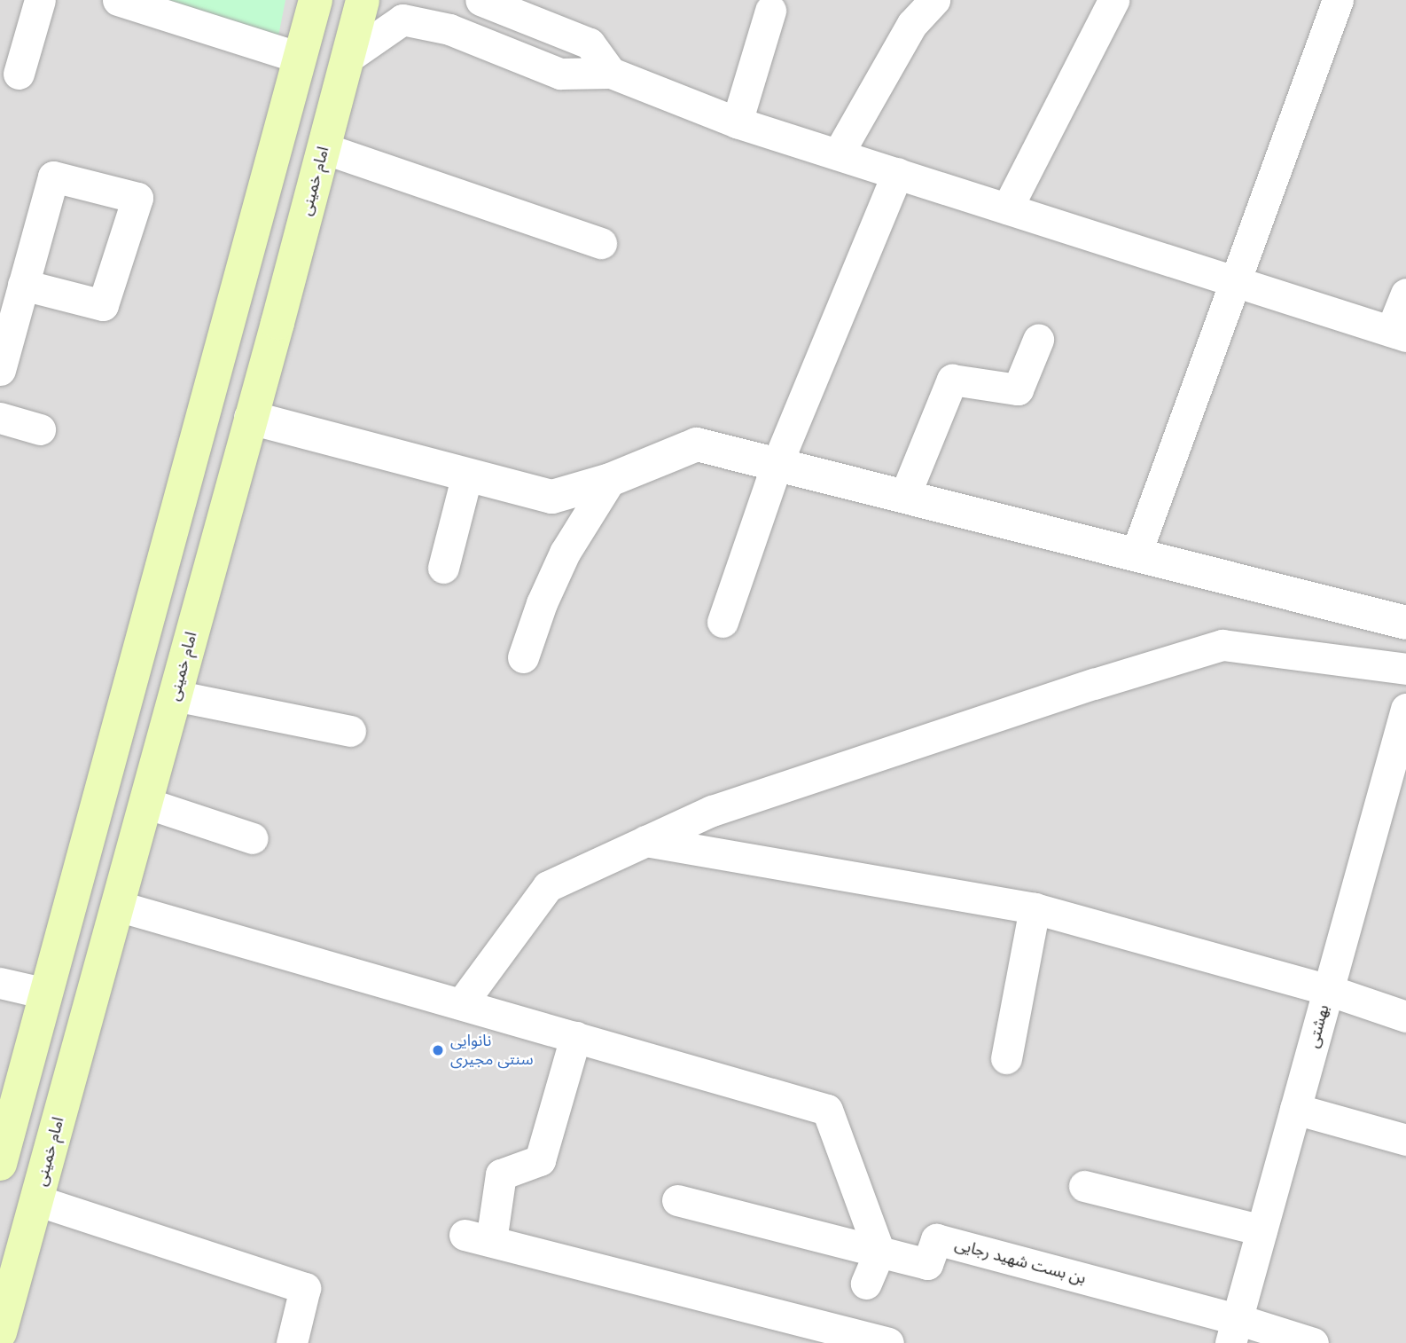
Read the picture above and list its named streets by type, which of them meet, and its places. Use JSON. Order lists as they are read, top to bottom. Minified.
{"streets":{"main road":["امام خمینی"],"street":["بهشتی","بن بست شهید رجایی"]},"crossings":[["بهشتی","بن بست شهید رجایی"]],"places":["نانوایی سنتی مجیری"]}
